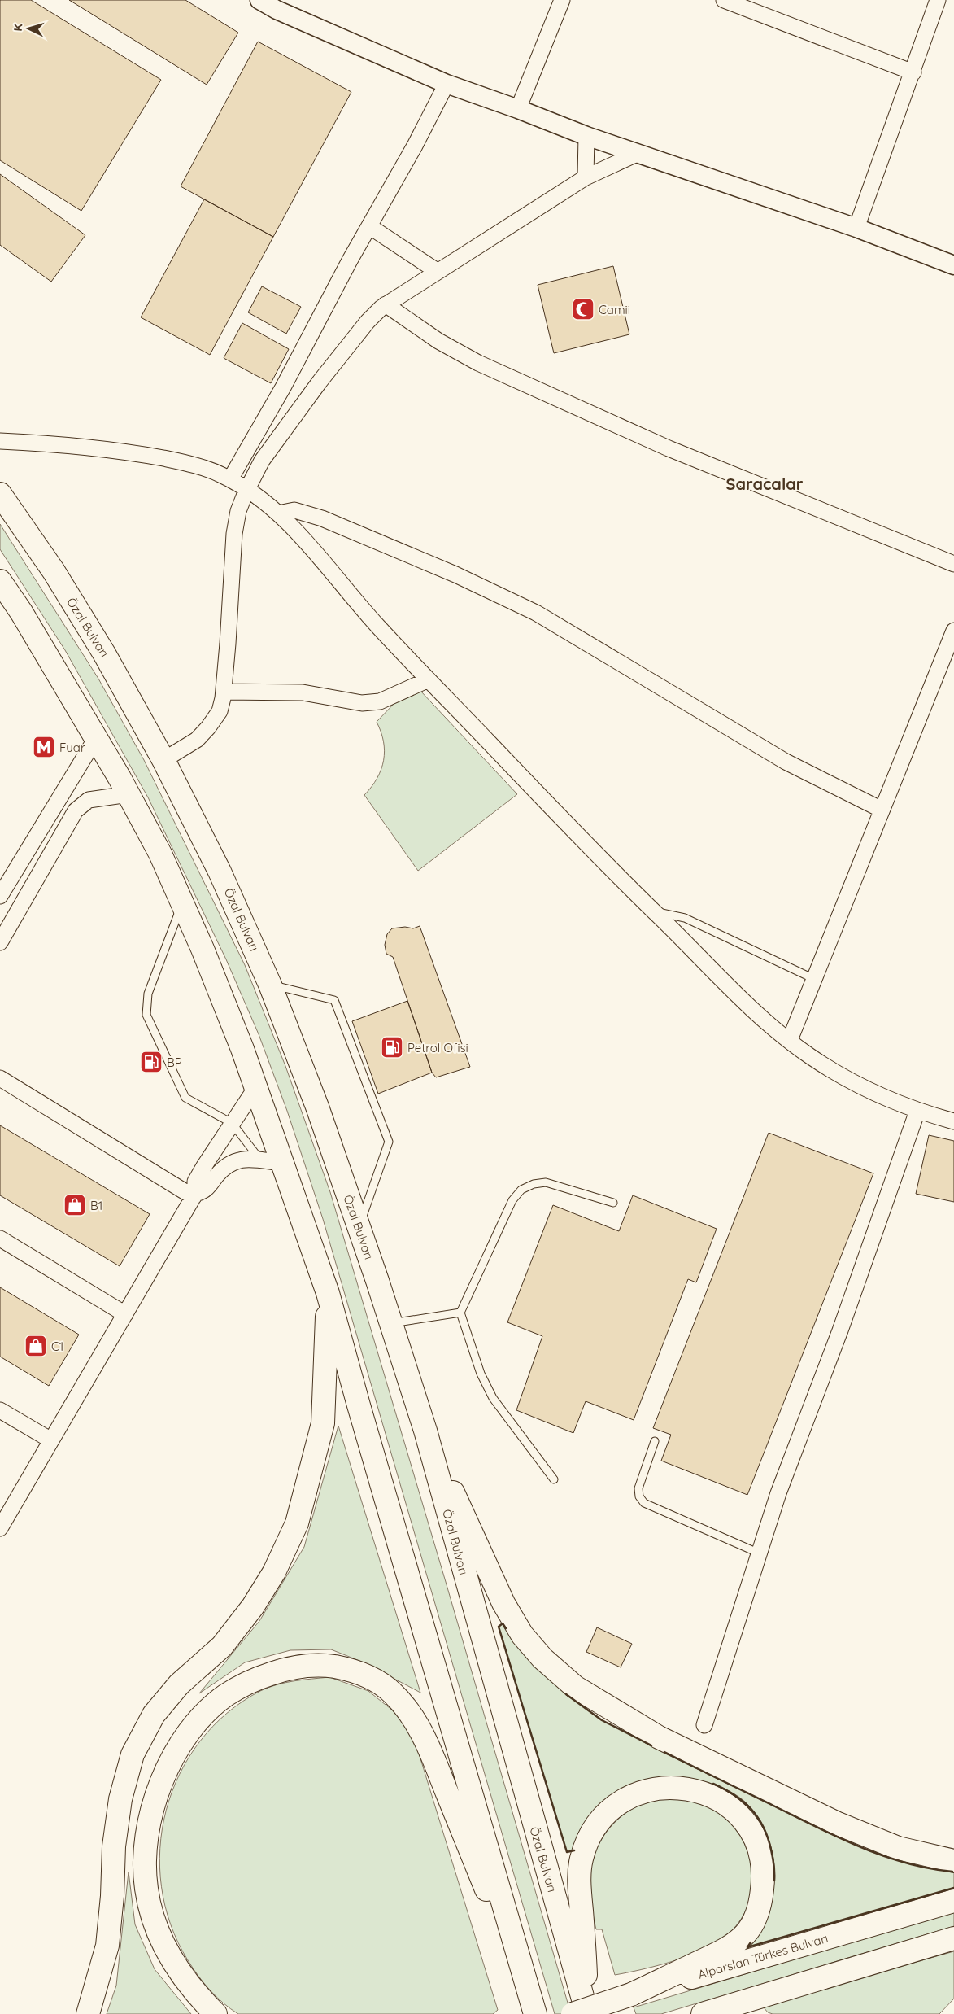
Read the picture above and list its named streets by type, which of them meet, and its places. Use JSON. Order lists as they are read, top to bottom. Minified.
{"streets":{"highway":["Özal Bulvarı","Alparslan Türkeş Bulvarı"]},"districts":["Saracalar"],"places":{"mosque":["Camii"],"metro station":["Fuar"],"fuel station":["Petrol Ofisi","BP"],"shop":["B1","C1"]},"north":"left"}
